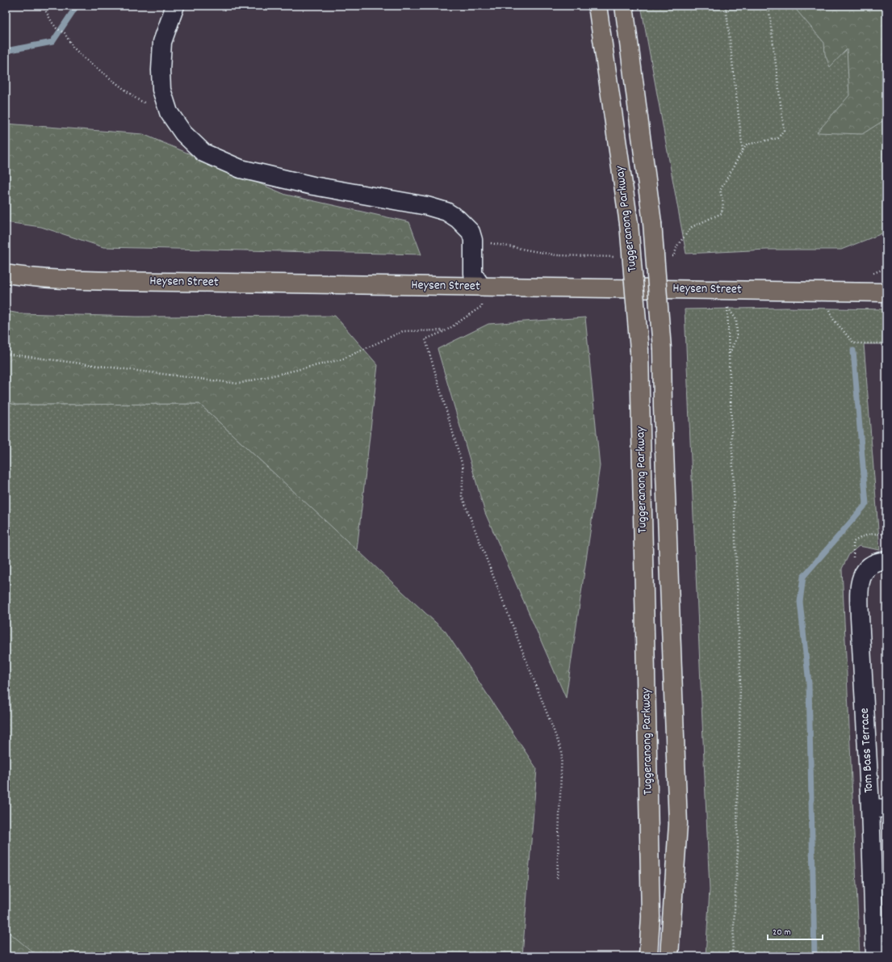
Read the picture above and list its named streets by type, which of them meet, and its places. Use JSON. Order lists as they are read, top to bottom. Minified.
{"streets":{"main road":["Tuggeranong Parkway","Heysen Street"],"street":["Tom Bass Terrace"]},"scale_bar":"20 m"}
